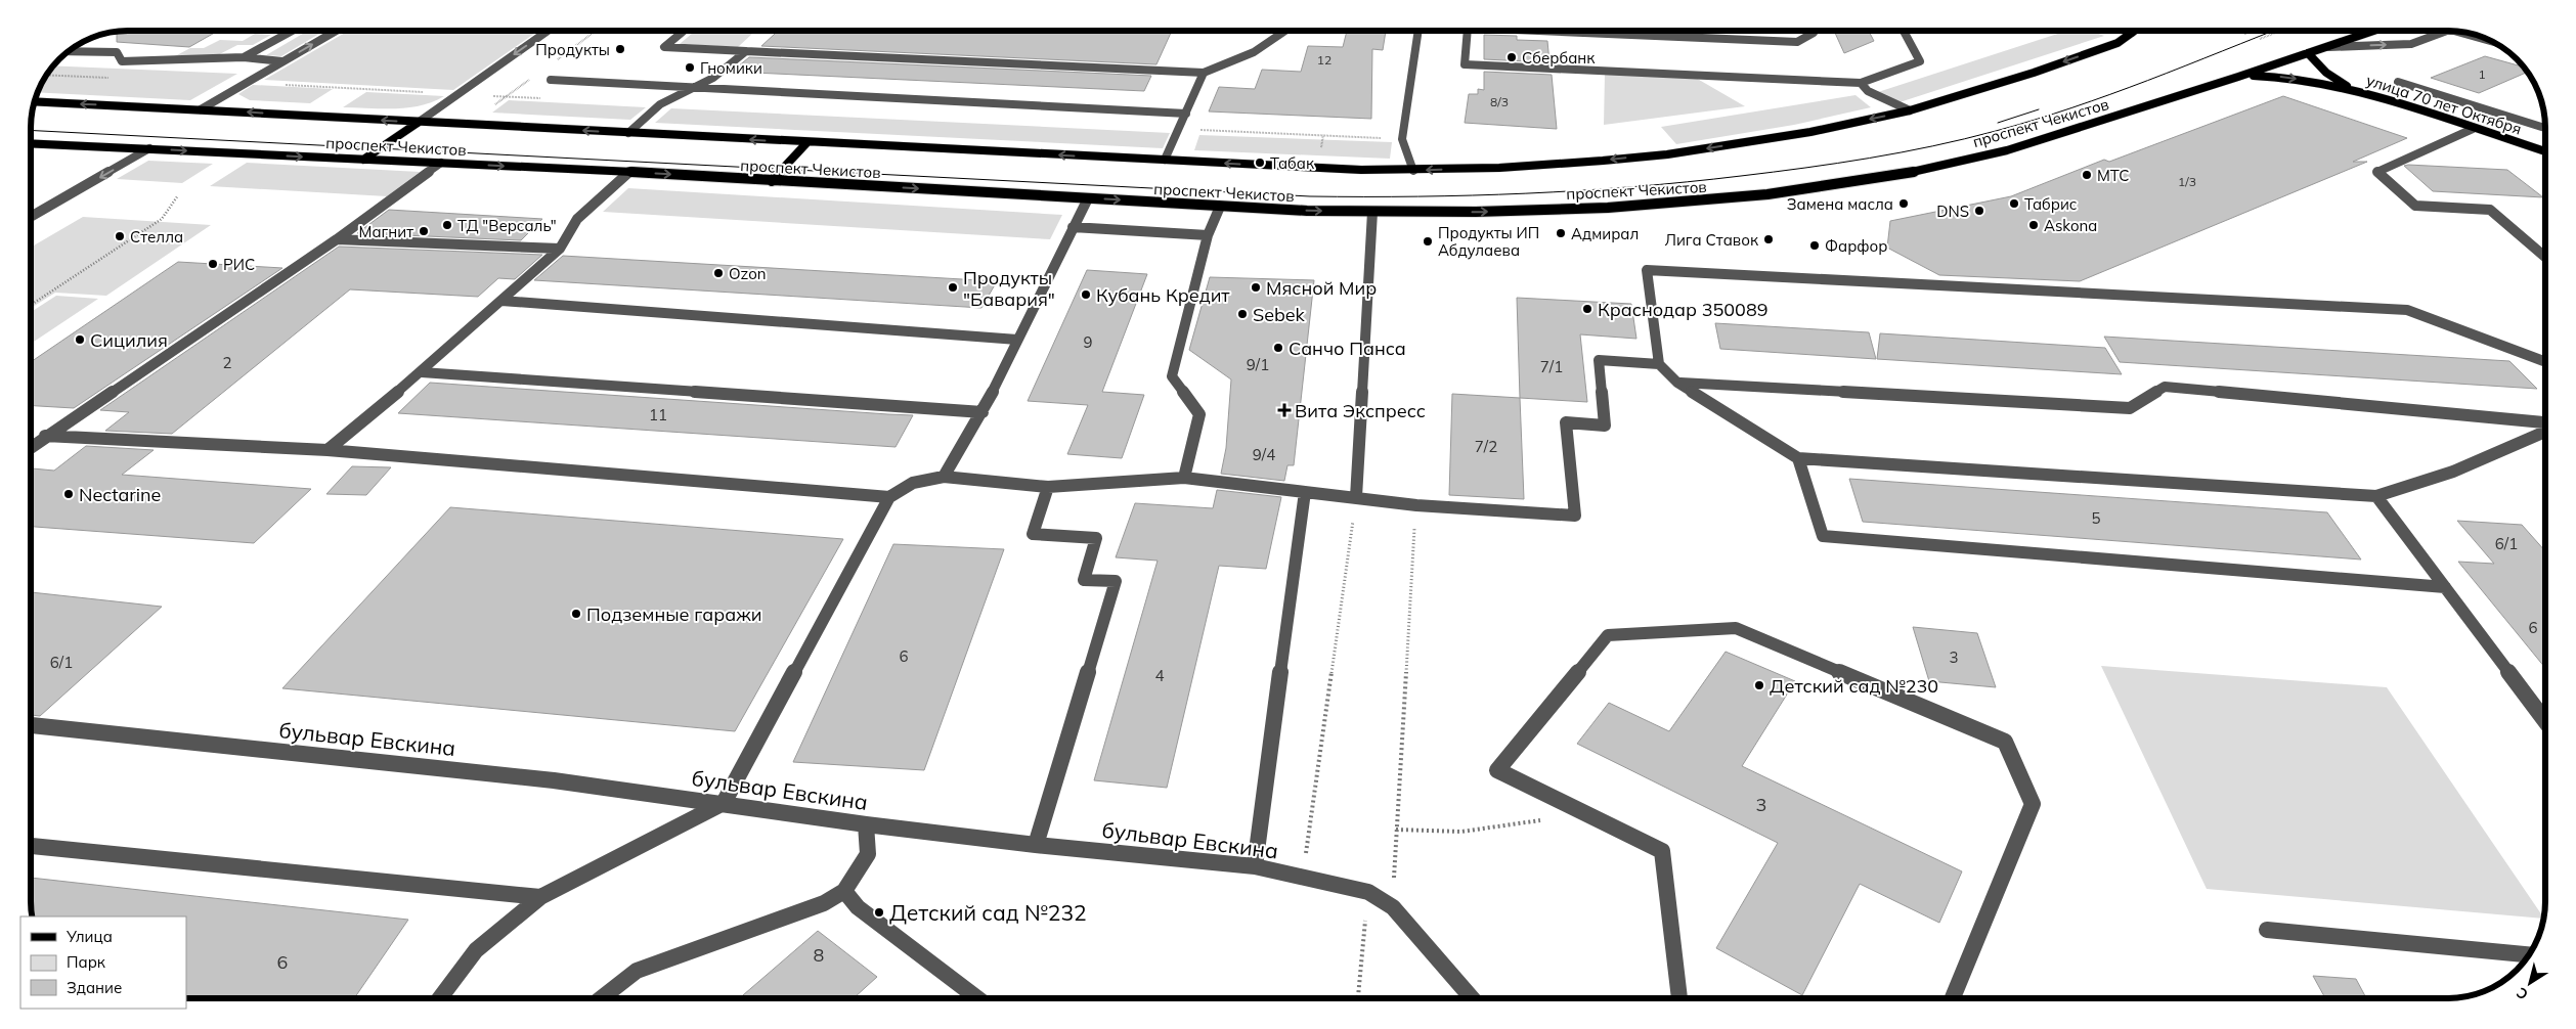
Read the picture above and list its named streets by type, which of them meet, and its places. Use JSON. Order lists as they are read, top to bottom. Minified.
{"streets":{"main road":["улица 70 лет Октября","проспект Чекистов"],"street":["бульвар Евскина"]},"crossings":[["улица 70 лет Октября","проспект Чекистов"]],"places":{"other":["Продукты","Сбербанк","Гномики","Табак","МТС","Замена масла","Табрис","DNS","ТД \"Версаль\"","Askona","Магнит","Адмирал","Стелла","Лига Ставок","Продукты ИП Абдулаева","Фарфор","РИС","Ozon","Продукты \"Бавария\"","Мясной Мир","Кубань Кредит","Краснодар 350089","Sebek","Сицилия","Санчо Панса","Nectarine","Подземные гаражи","Детский сад №230","Детский сад №232"],"health":["Вита Экспресс"]},"house_numbers":["12","1","8/3","1/3","9","2","9/1","7/1","11","7/2","9/4","5","6/1","6","6","3","6/1","4","3","8","6"],"legend":["Улица","Парк","Здание"],"north":"bottom left"}
